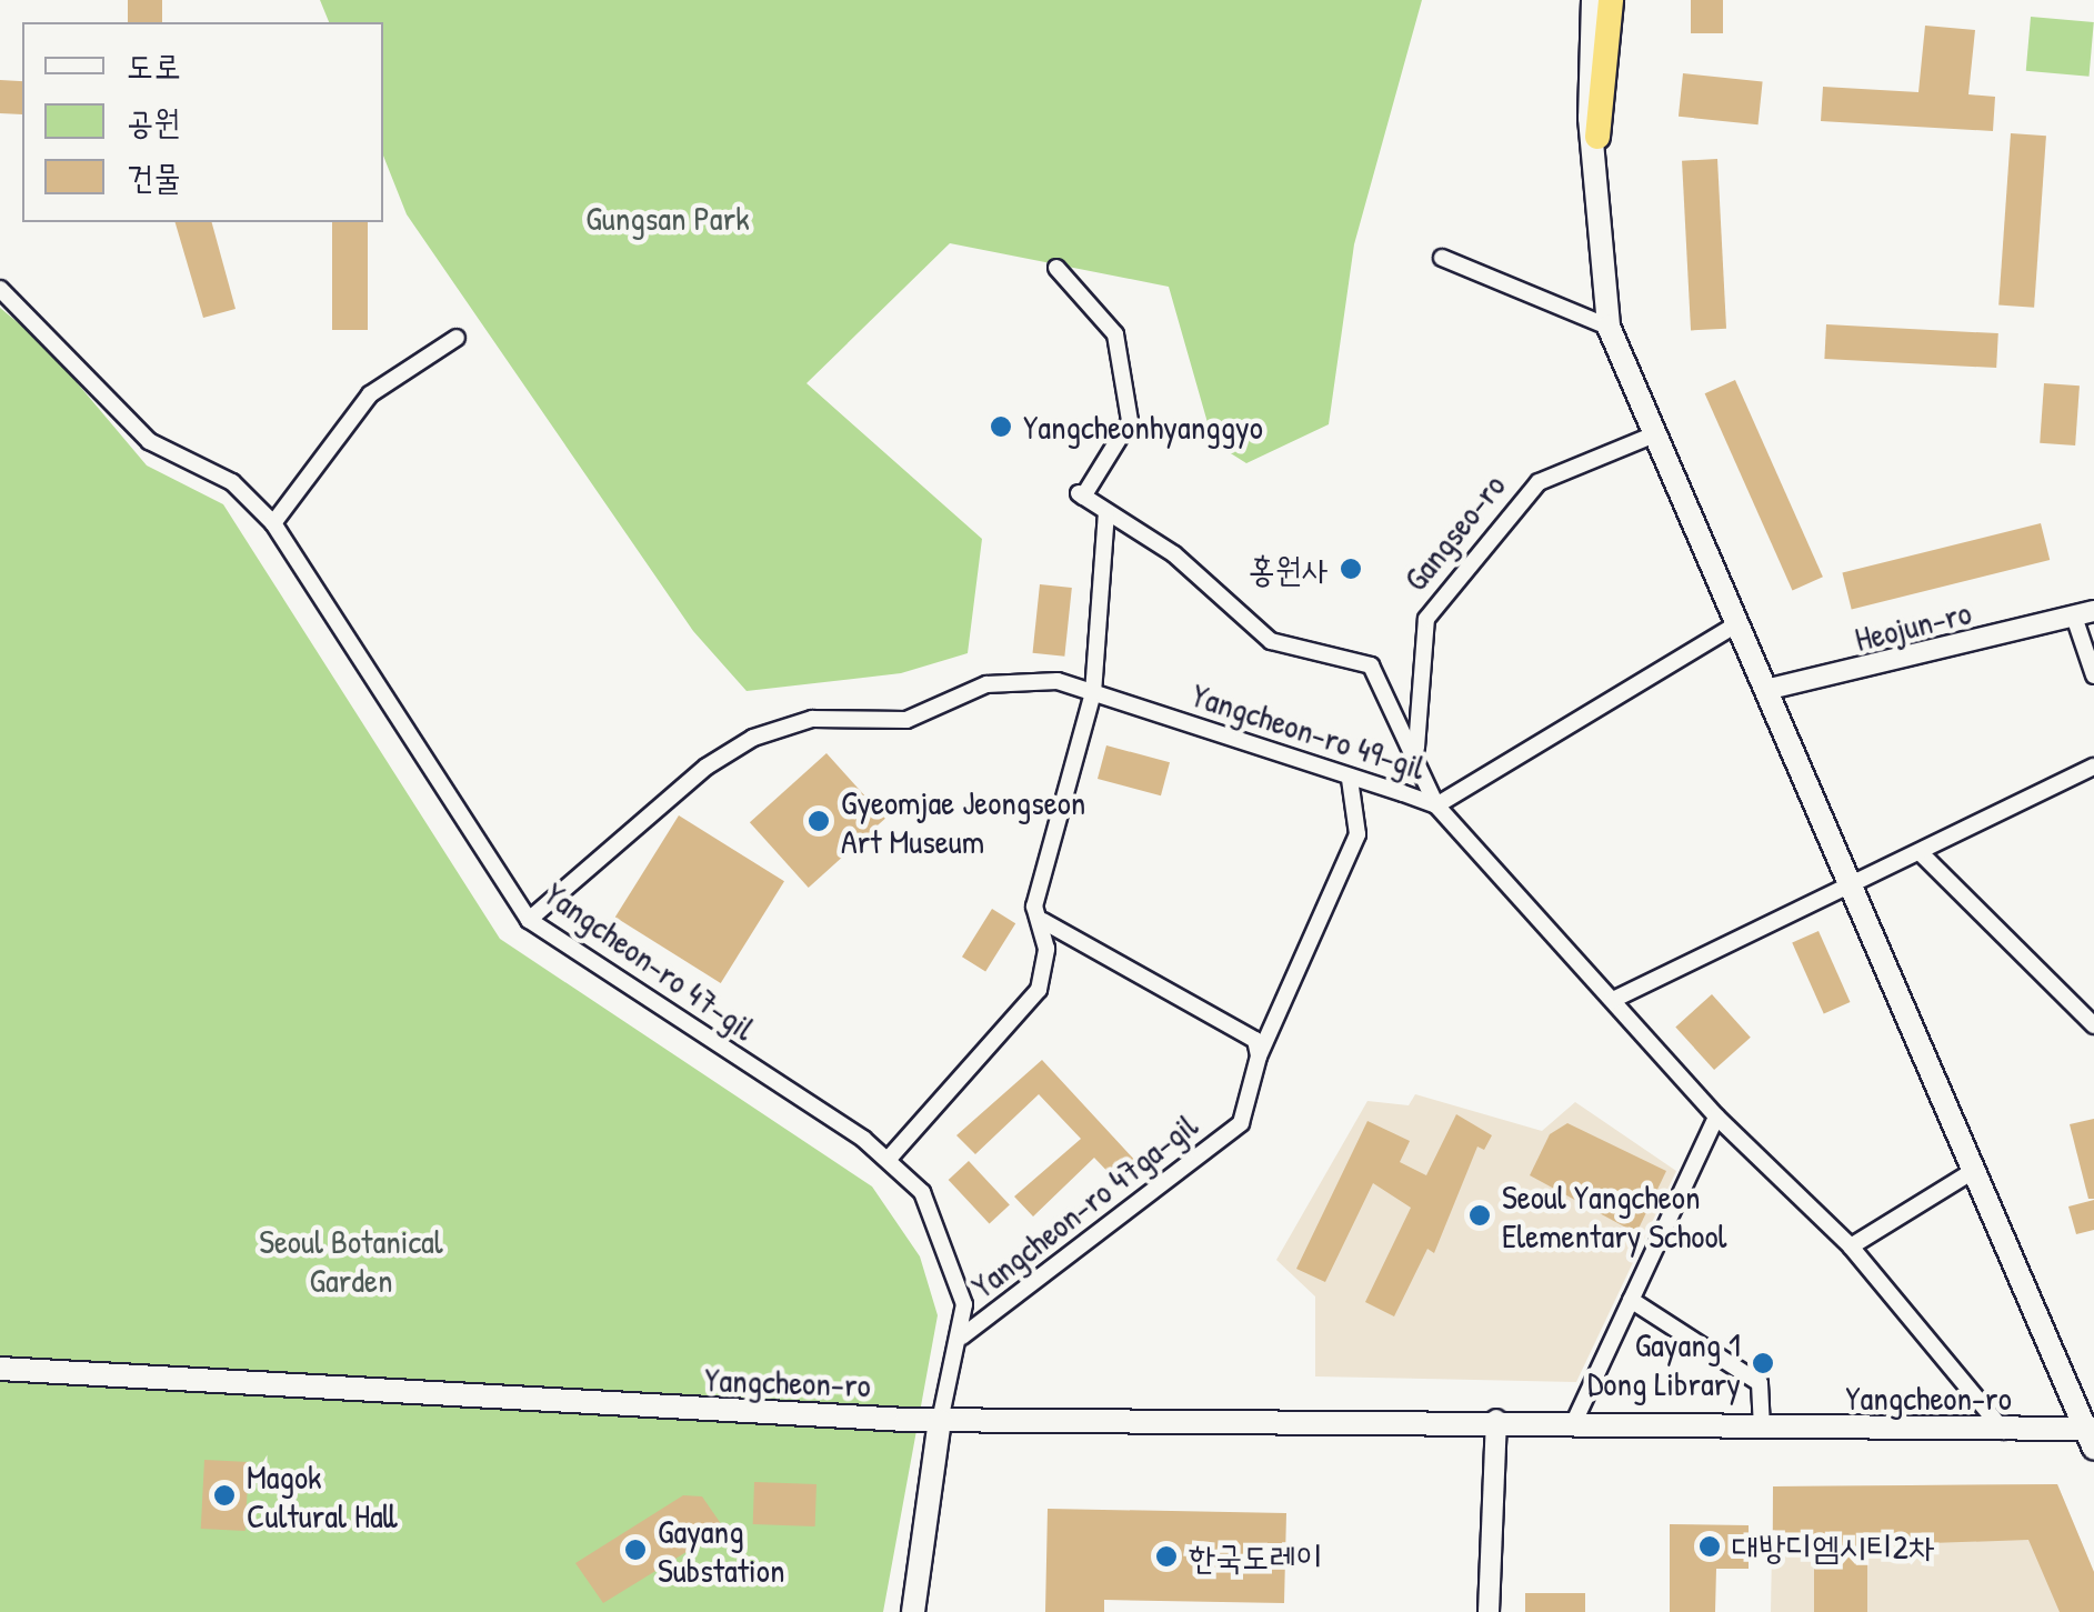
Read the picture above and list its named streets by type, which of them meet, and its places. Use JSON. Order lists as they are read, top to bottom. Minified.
{"streets":{"main road":["Yangcheon-ro"],"street":["Gangseo-ro","Heojun-ro","Yangcheon-ro 49-gil","Yangcheon-ro 47-gil","Yangcheon-ro 47ga-gil"]},"crossings":[["Yangcheon-ro 49-gil","Yangcheon-ro 47-gil"],["Yangcheon-ro 49-gil","Yangcheon-ro 47ga-gil"],["Yangcheon-ro 49-gil","Yangcheon-ro"],["Yangcheon-ro 47-gil","Yangcheon-ro 47ga-gil"],["Yangcheon-ro 47-gil","Yangcheon-ro"]],"parks":["Gungsan Park","Seoul Botanical Garden"],"places":["Yangcheonhyanggyo","홍원사","Gyeomjae Jeongseon Art Museum","Seoul Yangcheon Elementary School","Gayang 1 Dong Library","Magok Cultural Hall","대방디엠시티2차","Gayang Substation","한국도레이"],"legend":["도로","공원","건물"]}
